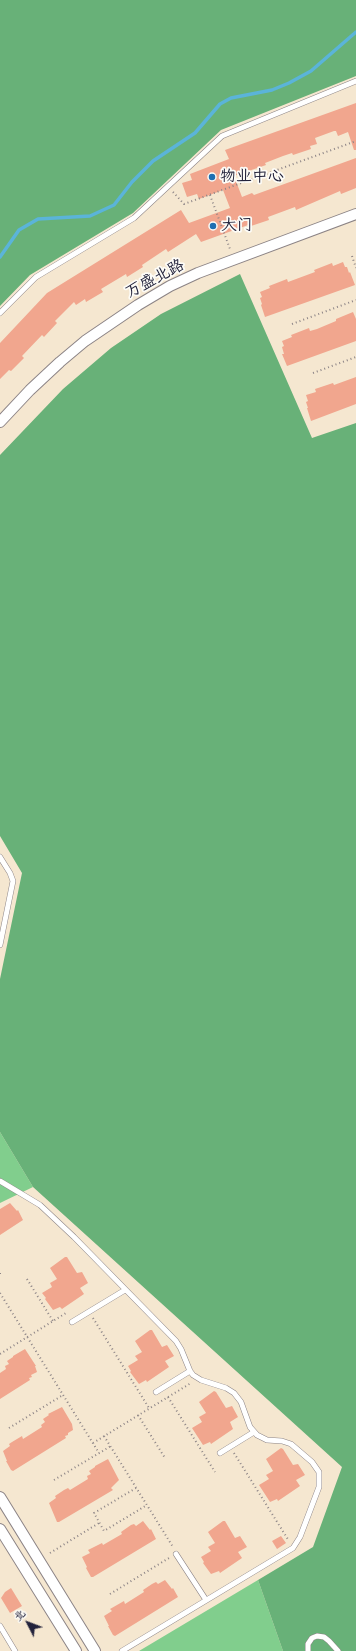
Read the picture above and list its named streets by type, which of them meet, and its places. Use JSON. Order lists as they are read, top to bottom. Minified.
{"streets":{"street":["万盛北路"]},"places":["物业中心","大门"],"north":"top left"}
